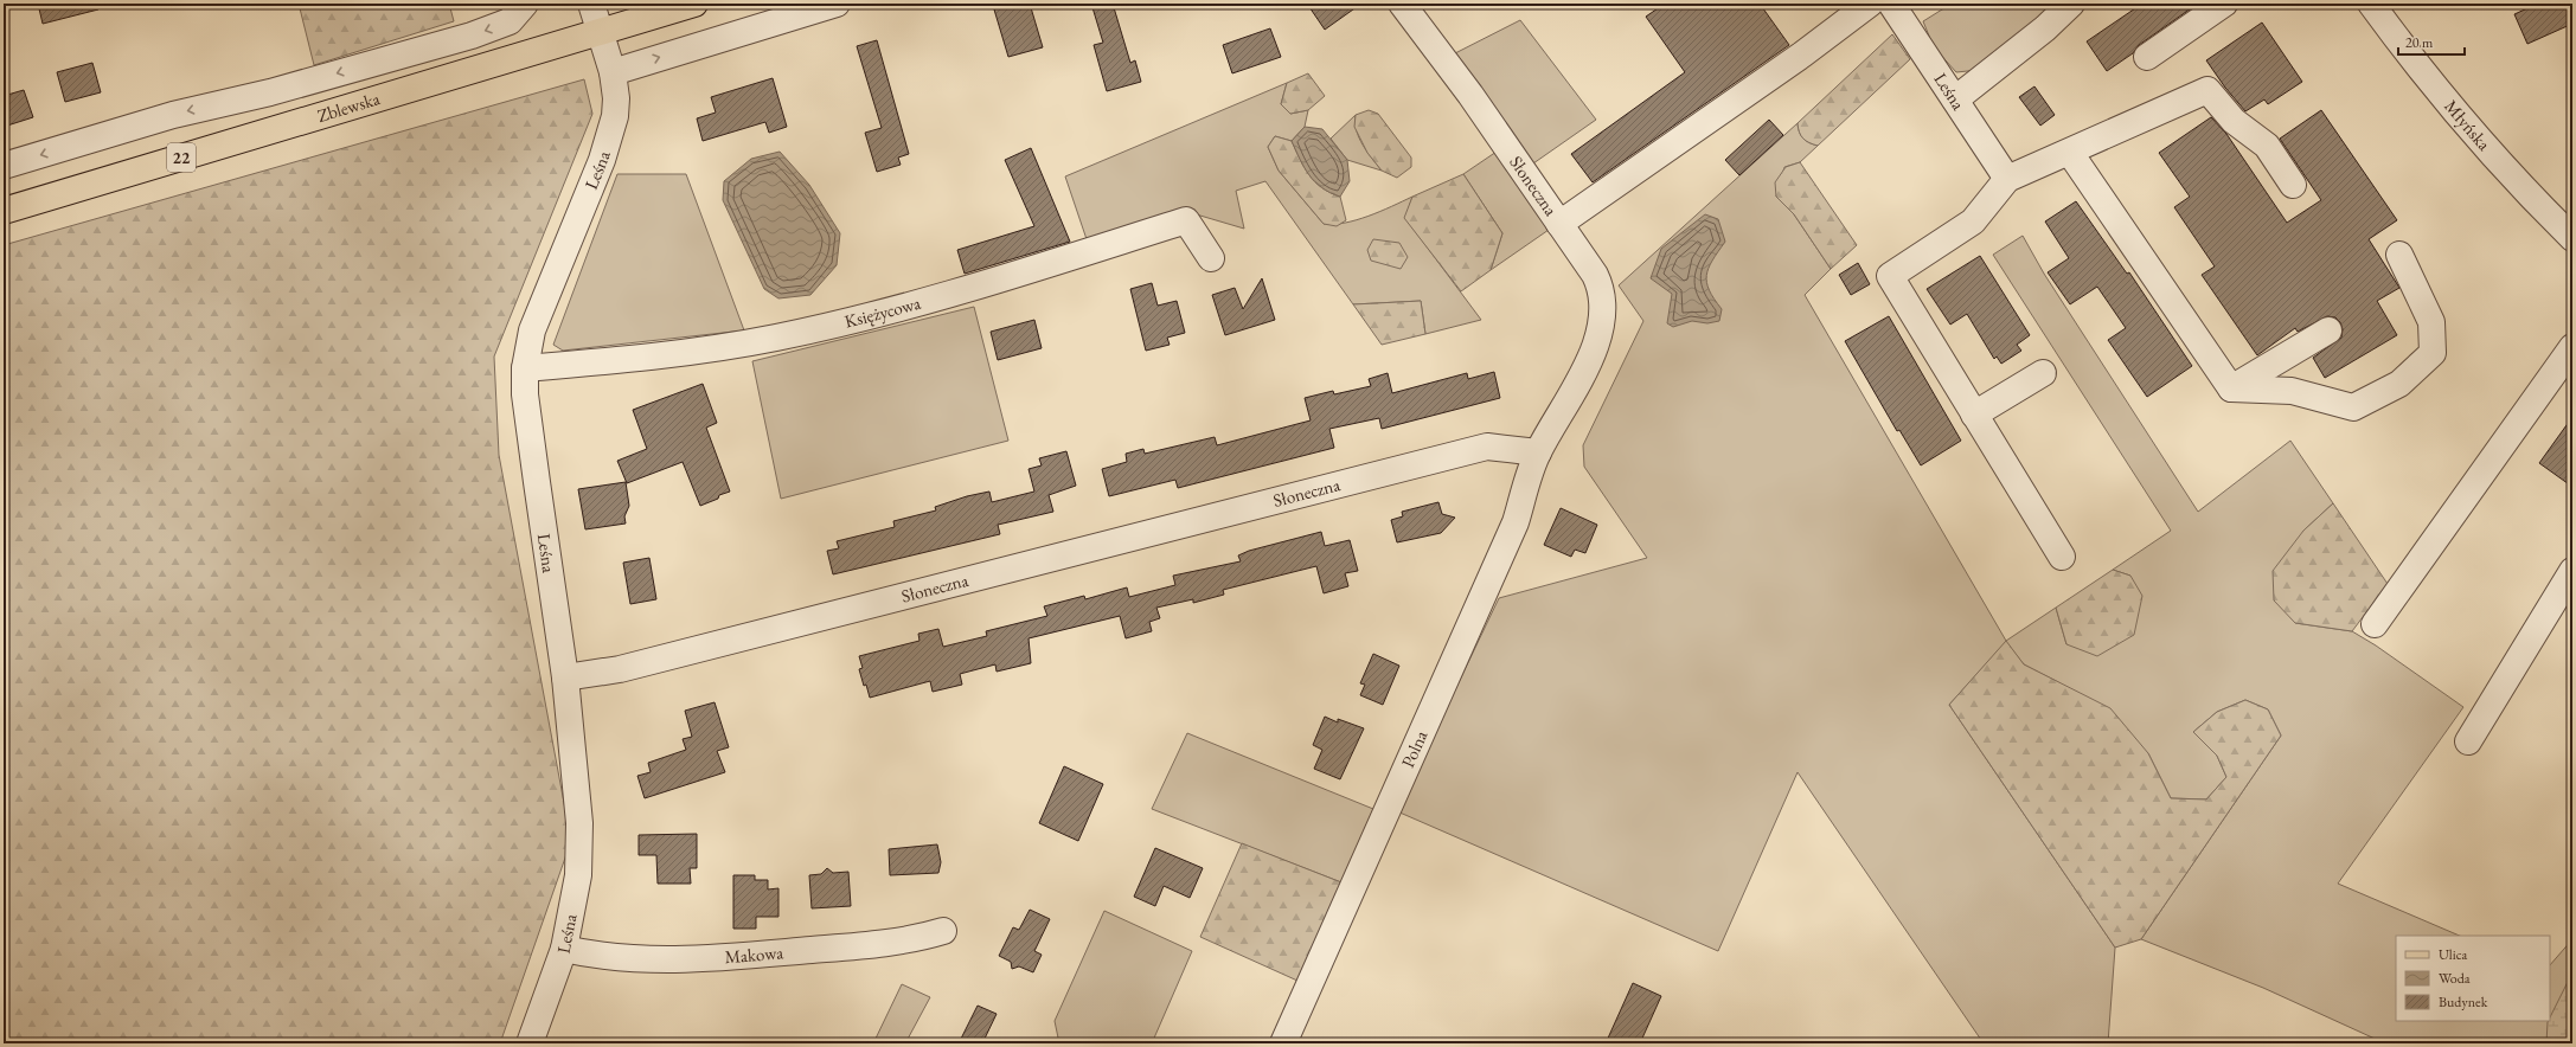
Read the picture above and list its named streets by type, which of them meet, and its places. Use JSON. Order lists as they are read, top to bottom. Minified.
{"streets":{"main road":["Zblewska","22"],"street":["Leśna","Młyńska","Słoneczna","Księżycowa","Polna","Makowa"]},"crossings":[["Leśna","Zblewska"],["Leśna","Słoneczna"],["Leśna","Księżycowa"],["Leśna","Makowa"],["Słoneczna","Polna"]],"one_way":["Zblewska"],"legend":["Ulica","Woda","Budynek"],"scale_bar":"20 m"}
